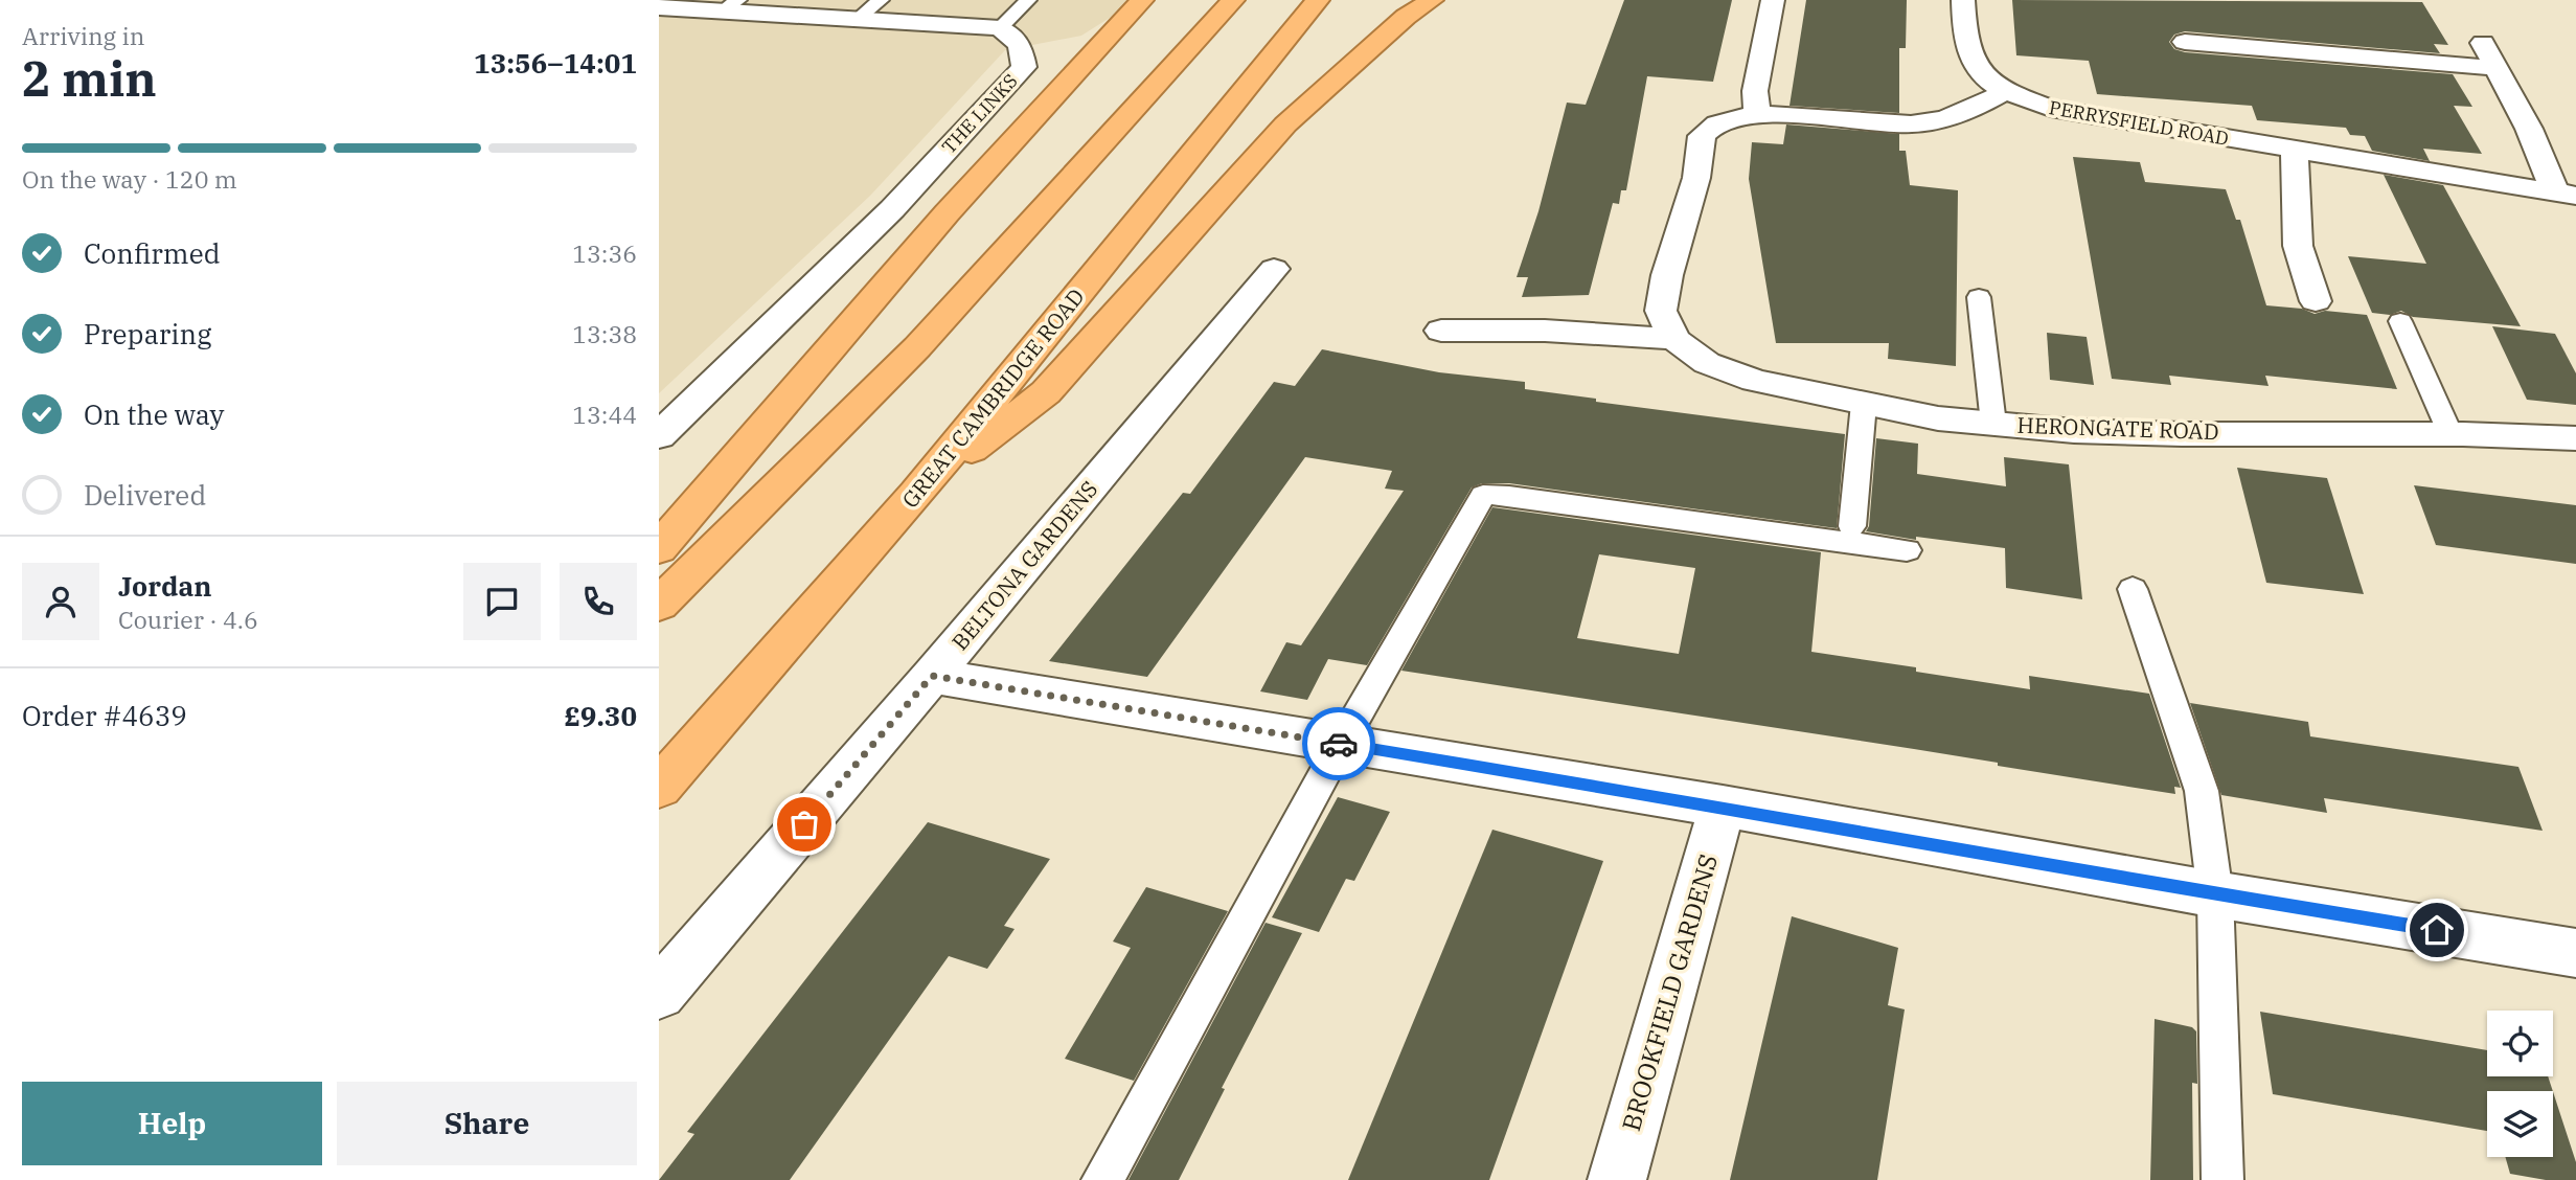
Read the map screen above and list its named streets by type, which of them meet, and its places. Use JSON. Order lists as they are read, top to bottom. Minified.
{"streets":{"highway":["GREAT CAMBRIDGE ROAD"],"street":["THE LINKS","PERRYSFIELD ROAD","HERONGATE ROAD","BELTONA GARDENS","BROOKFIELD GARDENS"]},"page":{"heading":["2 min","Arriving in","13:56–14:01"],"panel":["Jordan","Courier · 4.6","Order #4639","£9.30"],"bar":"On the way · 120 m","list":[["Confirmed","13:36"],["Preparing","13:38"],["On the way","13:44"],"Delivered"],"buttons":["Help","Share"]}}
